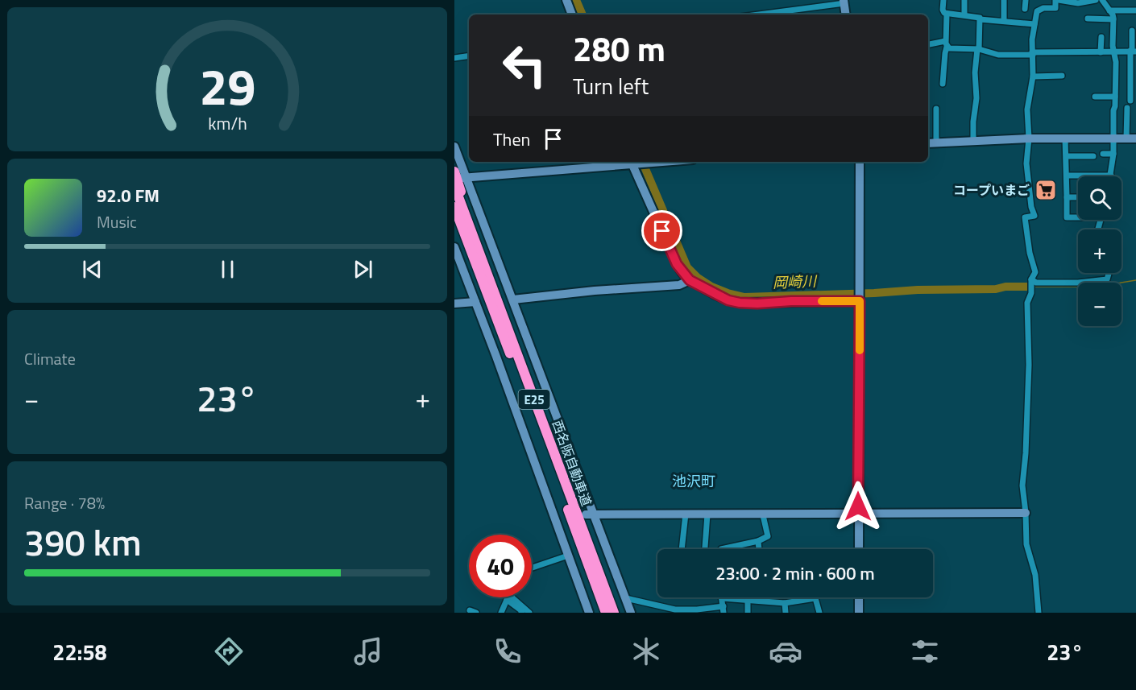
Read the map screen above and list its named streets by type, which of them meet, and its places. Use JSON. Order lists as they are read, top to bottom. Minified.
{"streets":{"highway":["E25","西名阪自動車道"]},"districts":["池沢町"],"water":["岡崎川"],"places":{"supermarket":["コープいまご"]},"page":{"turn":["280 m","Turn left"],"then":"Then","map_buttons":["+","−"],"song":["92.0 FM","Music"],"tile":["Climate",["Range · 78%","390 km"]],"heat":["−","23°","+"],"limit":"40","trip":"23:00 · 2 min · 600 m","tabs":["22:58","23°"],"gauge":["29","km/h"]}}
